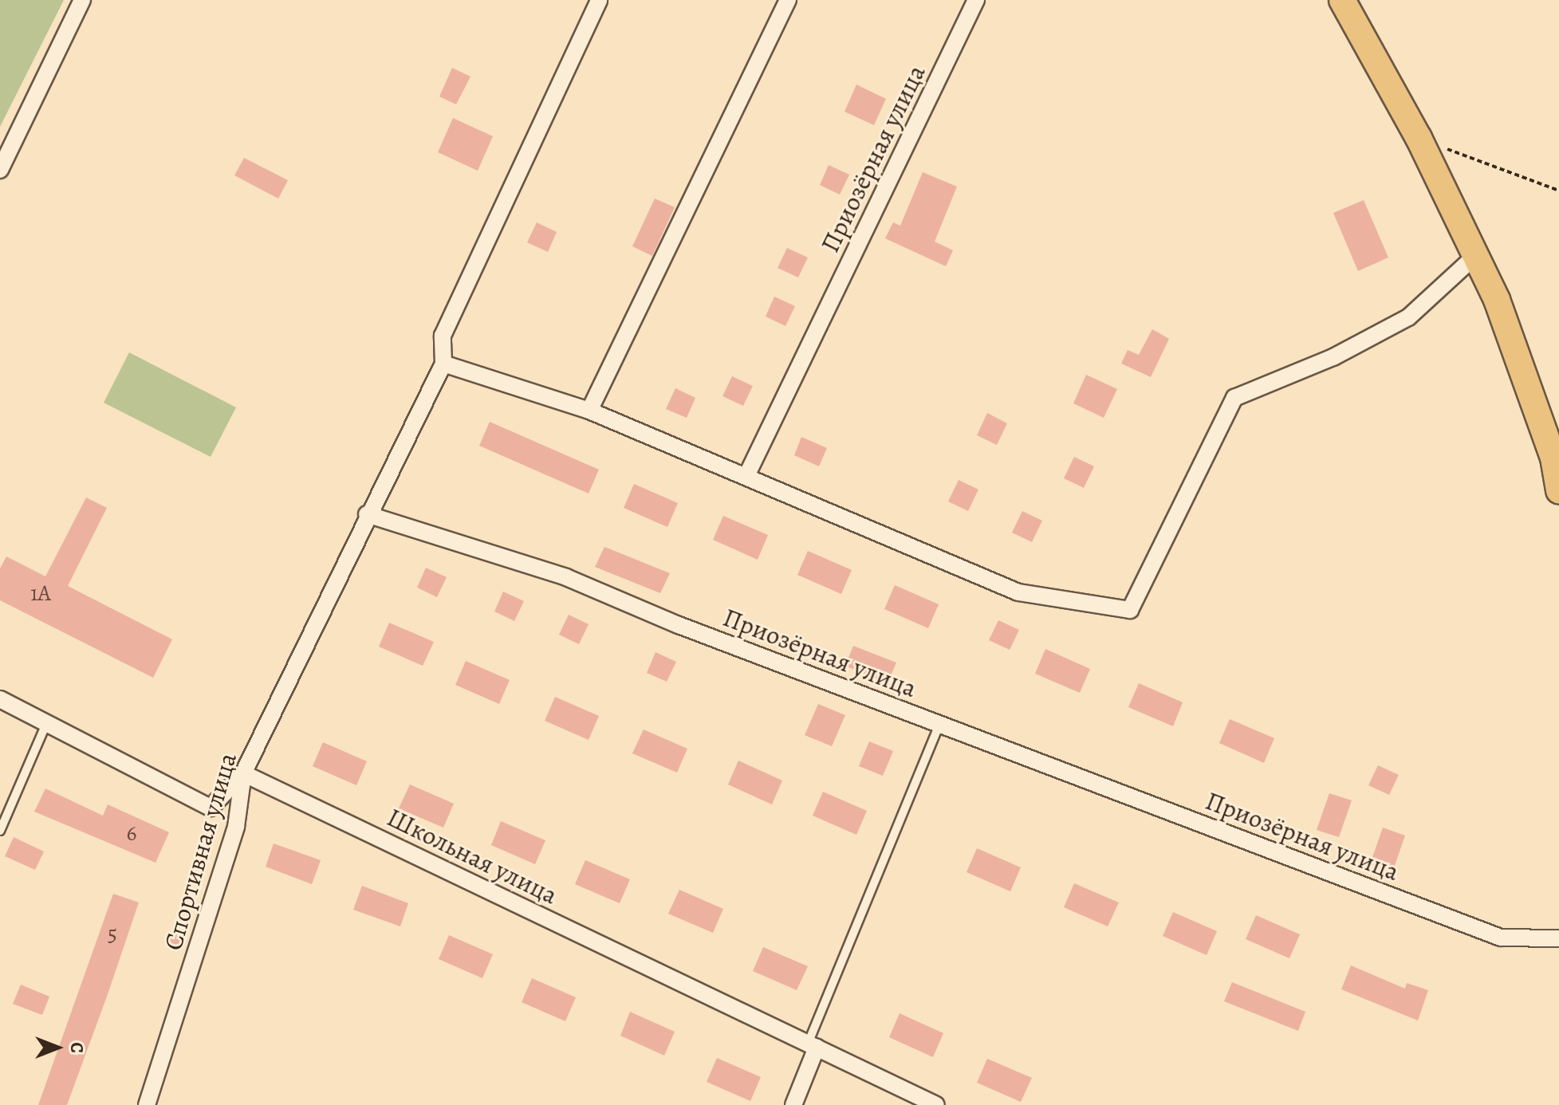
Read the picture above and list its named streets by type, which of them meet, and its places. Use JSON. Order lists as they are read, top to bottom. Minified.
{"streets":{"street":["Приозёрная улица","Спортивная улица","Школьная улица"]},"crossings":[["Приозёрная улица","Спортивная улица"],["Спортивная улица","Школьная улица"]],"house_numbers":["1А","6","5"],"north":"right"}
